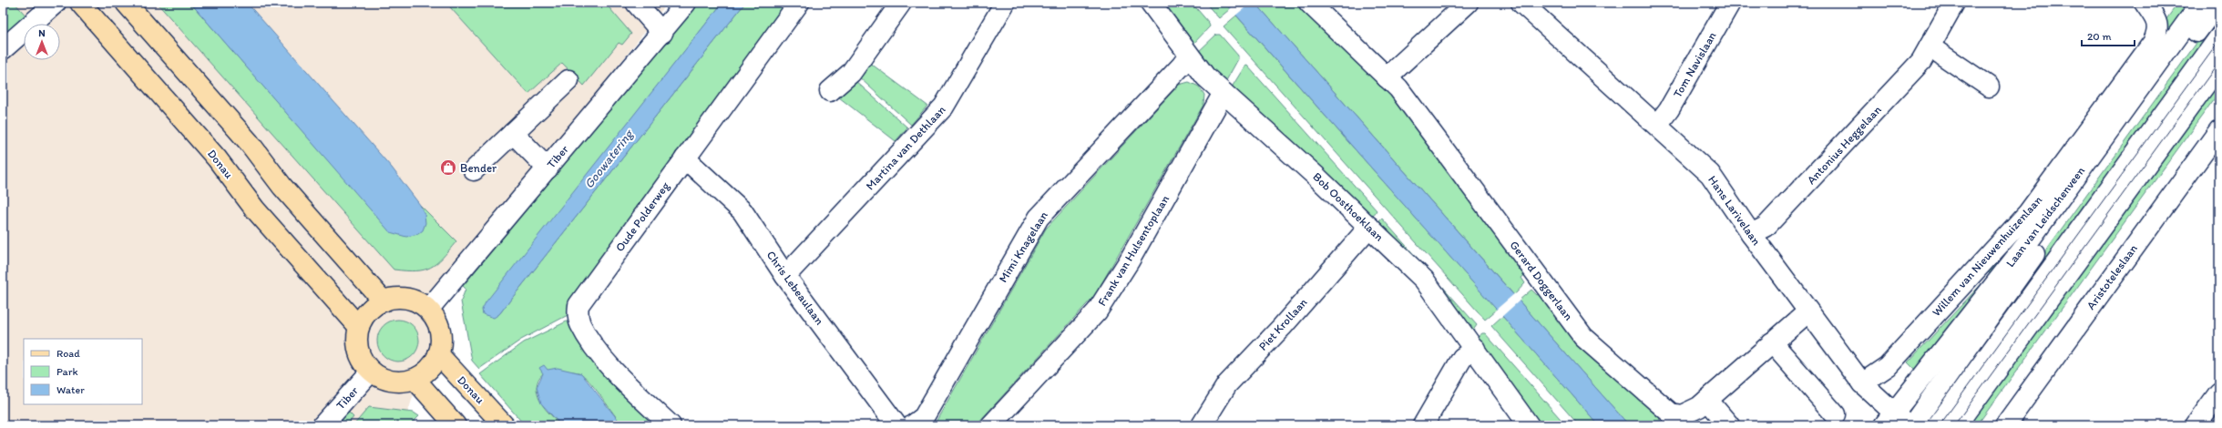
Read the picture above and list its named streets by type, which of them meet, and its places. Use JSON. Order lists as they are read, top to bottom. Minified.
{"streets":{"main road":["Donau"],"street":["Tom Navislaan","Antonius Heggelaan","Martina van Dethlaan","Tiber","Bob Oosthoeklaan","Hans Larivelaan","Oude Polderweg","Laan van Leidschenveen","Mimi Knagelaan","Frank van Hulsentoplaan","Willem van Nieuwenhuizenlaan","Aristoteleslaan","Gerard Doggerlaan","Chris Lebeaulaan","Piet Krollaan"]},"crossings":[["Tom Navislaan","Hans Larivelaan"],["Antonius Heggelaan","Hans Larivelaan"],["Martina van Dethlaan","Chris Lebeaulaan"],["Tiber","Donau"],["Bob Oosthoeklaan","Mimi Knagelaan"],["Bob Oosthoeklaan","Frank van Hulsentoplaan"],["Bob Oosthoeklaan","Piet Krollaan"],["Hans Larivelaan","Laan van Leidschenveen"],["Hans Larivelaan","Willem van Nieuwenhuizenlaan"],["Hans Larivelaan","Gerard Doggerlaan"],["Oude Polderweg","Chris Lebeaulaan"]],"water":["Goowatering"],"places":{"shop":["Bender"]},"legend":["Road","Park","Water"],"scale_bar":"20 m","north":"top"}
